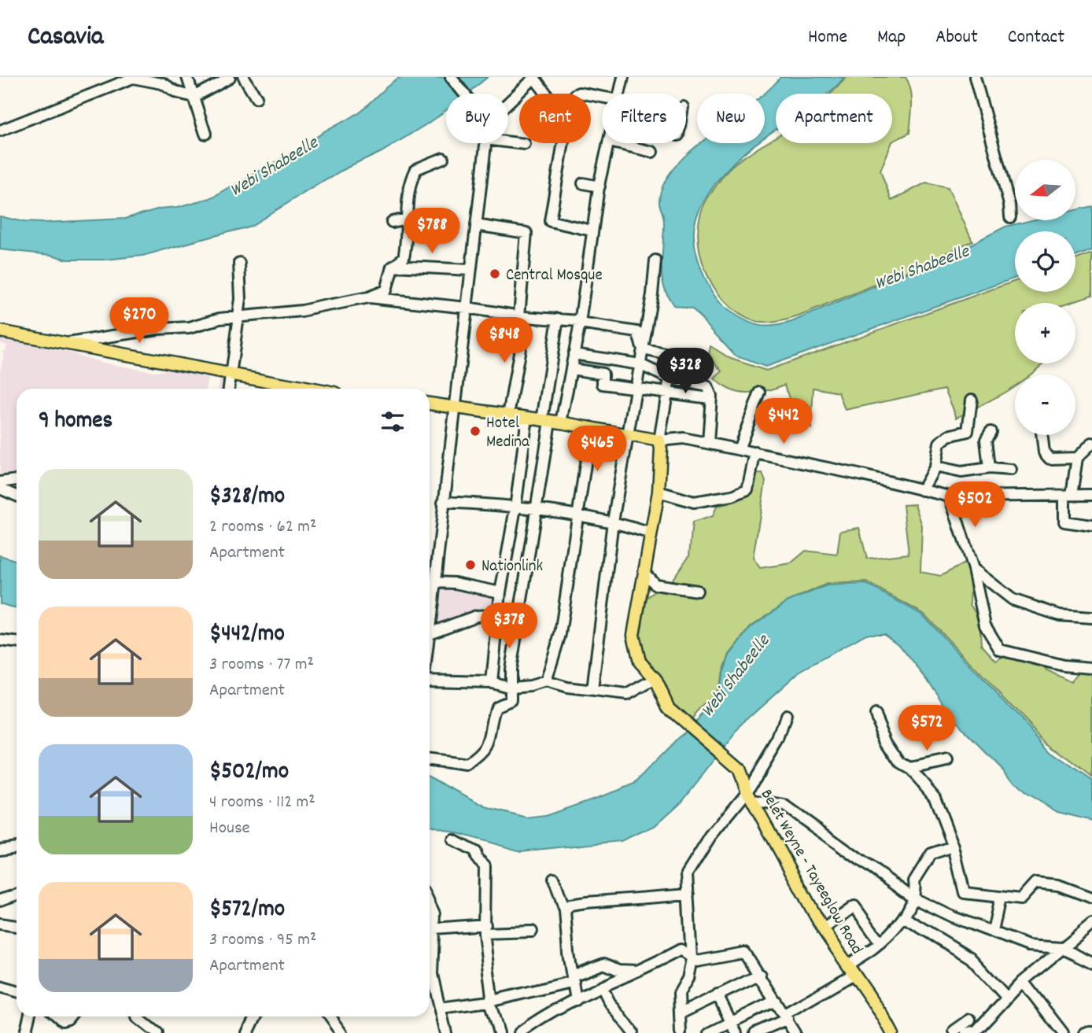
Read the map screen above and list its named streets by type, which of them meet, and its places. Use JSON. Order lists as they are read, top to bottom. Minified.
{"streets":{"main road":["Belet Weyne - Tayeeglow Road"]},"water":["Webi Shabeelle"],"places":["Central Mosque","Hotel Medina","Nationlink"],"north":"left","page":{"header":"Casavia","nav":["Home","Map","About","Contact"],"chip":["Buy","Rent","Filters","New","Apartment"],"map_buttons":["+","−"],"price":["$788","$270","$848","$328","$442","$465","$502","$378","$572"],"heading":"9 homes","list":[{"name":"$328/mo","note":"2 rooms · 62 m² · Apartment"},{"name":"$442/mo","note":"3 rooms · 77 m² · Apartment"},{"name":"$502/mo","note":"4 rooms · 112 m² · House"},{"name":"$572/mo","note":"3 rooms · 95 m² · Apartment"}]}}
